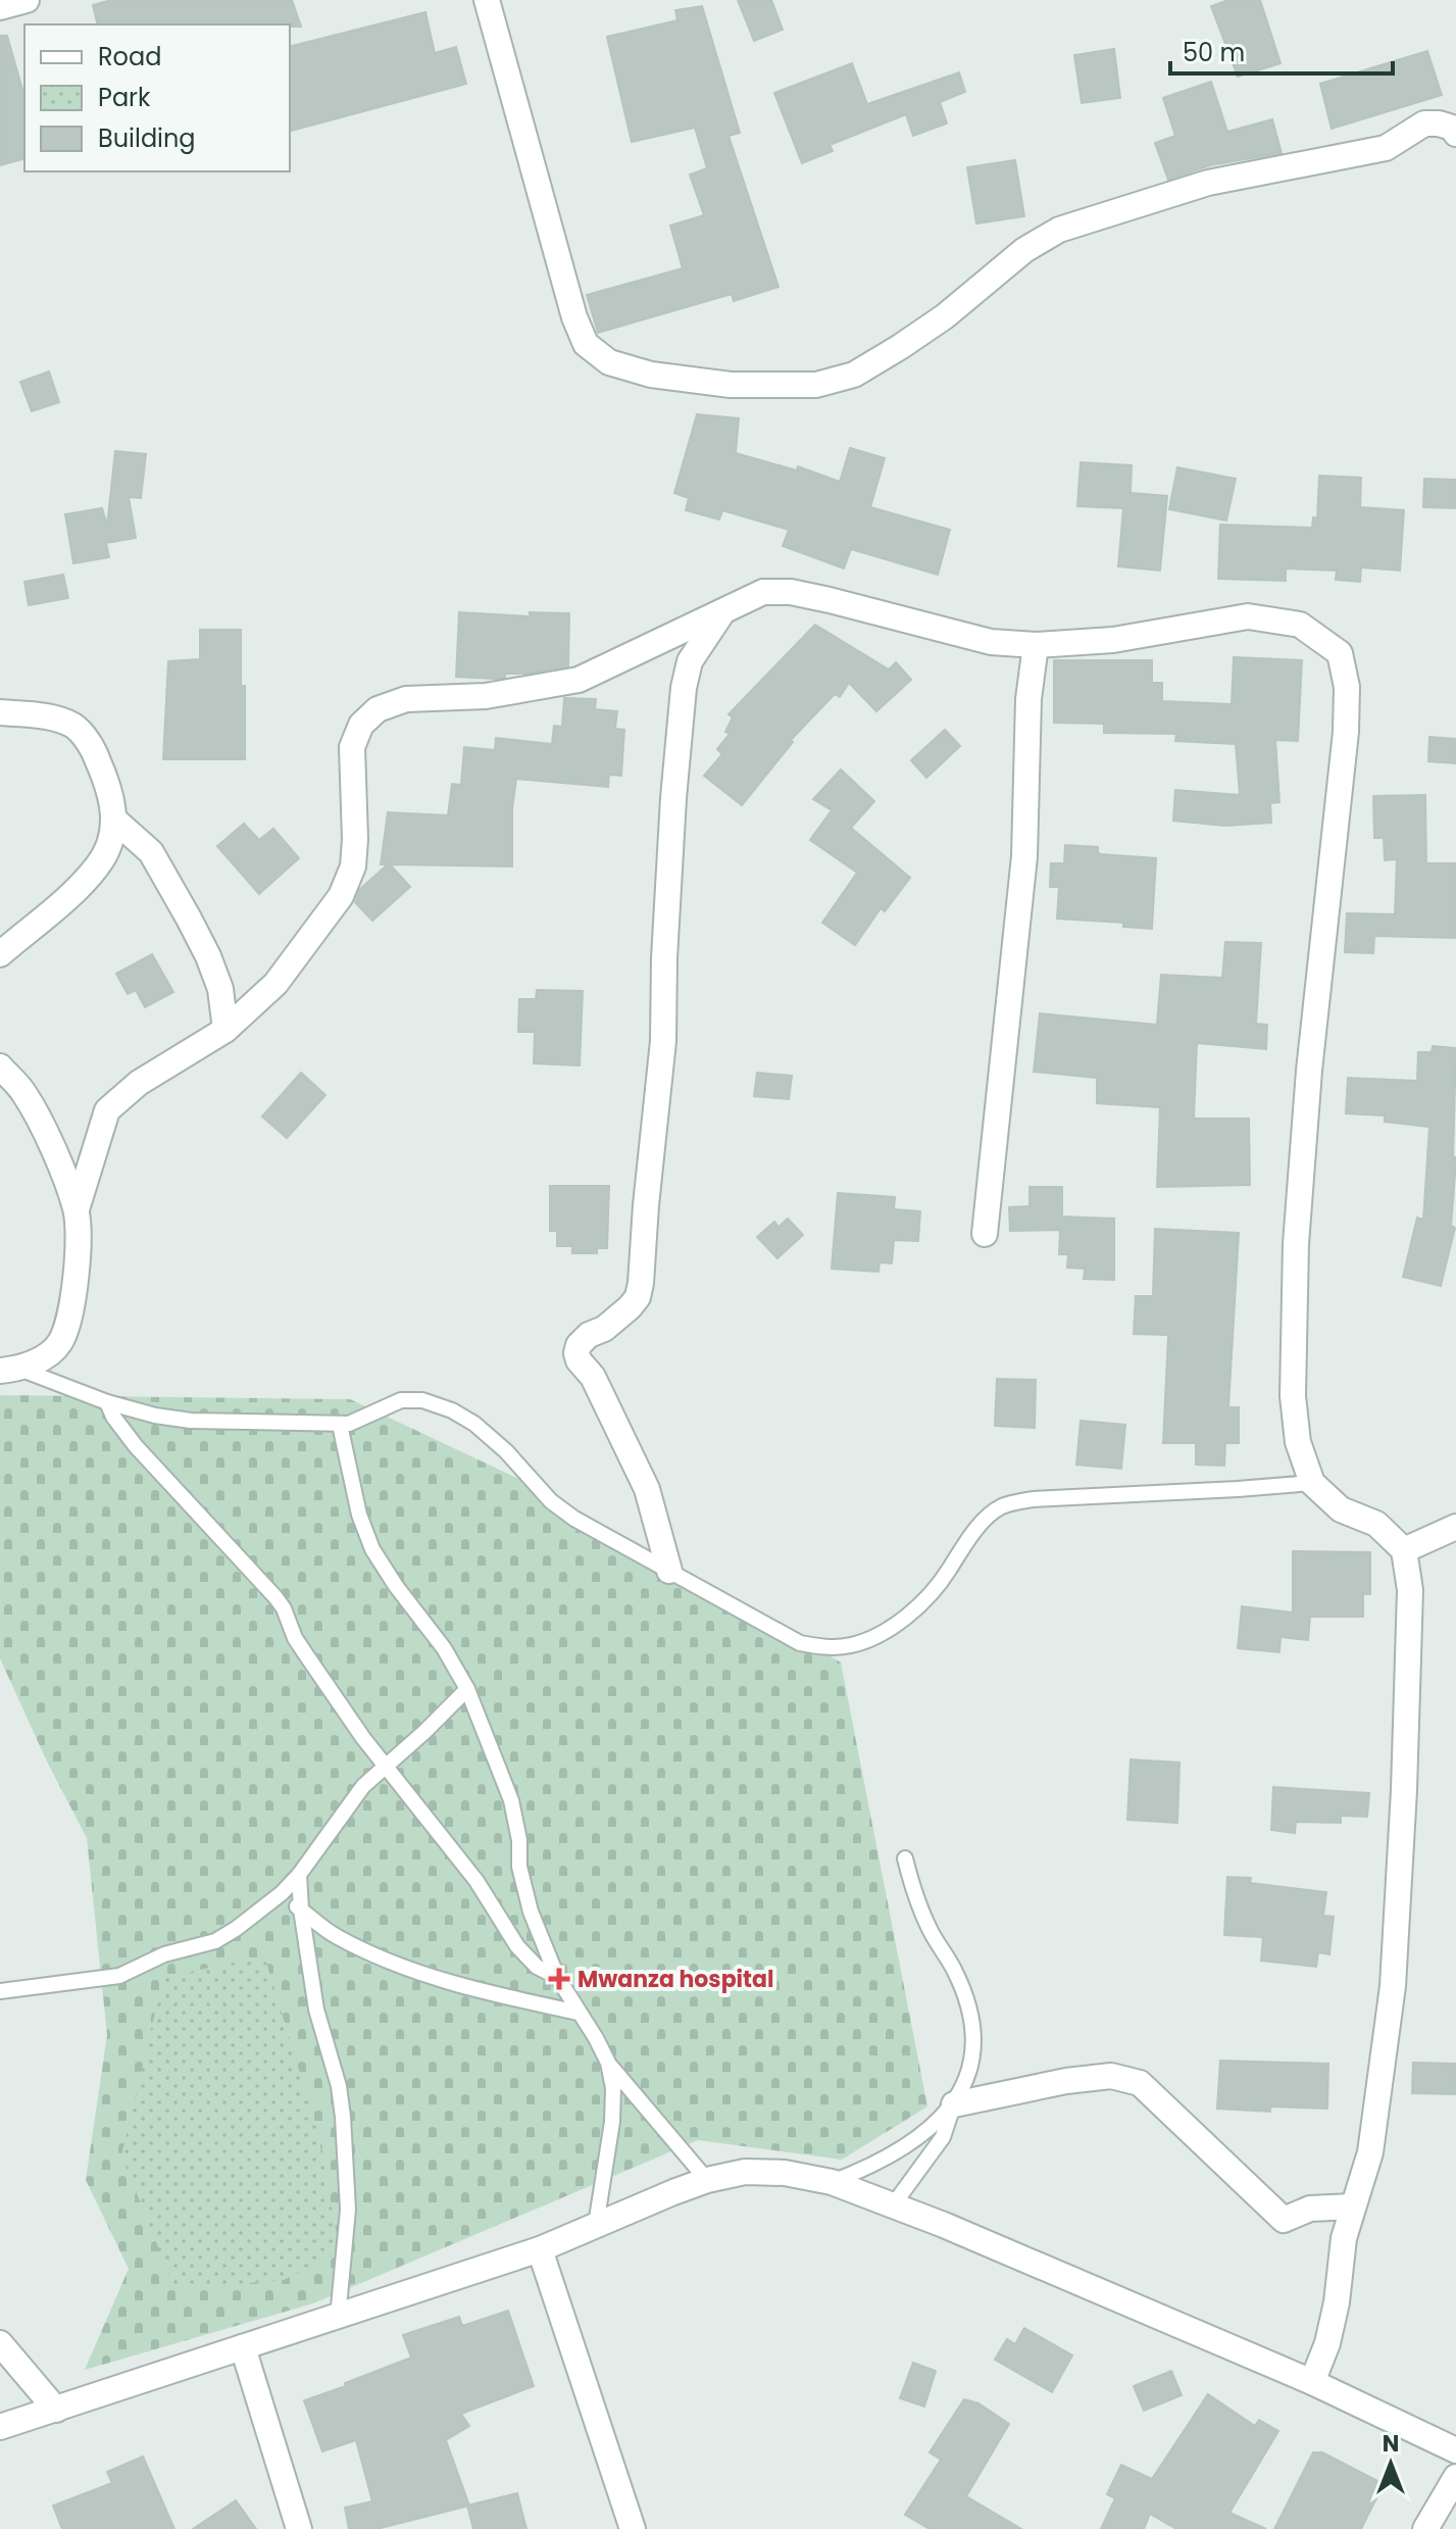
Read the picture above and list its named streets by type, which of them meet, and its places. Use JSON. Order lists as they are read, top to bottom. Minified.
{"places":{"health":["Mwanza hospital"]},"legend":["Road","Park","Building"],"scale_bar":"50 m","north":"top"}
